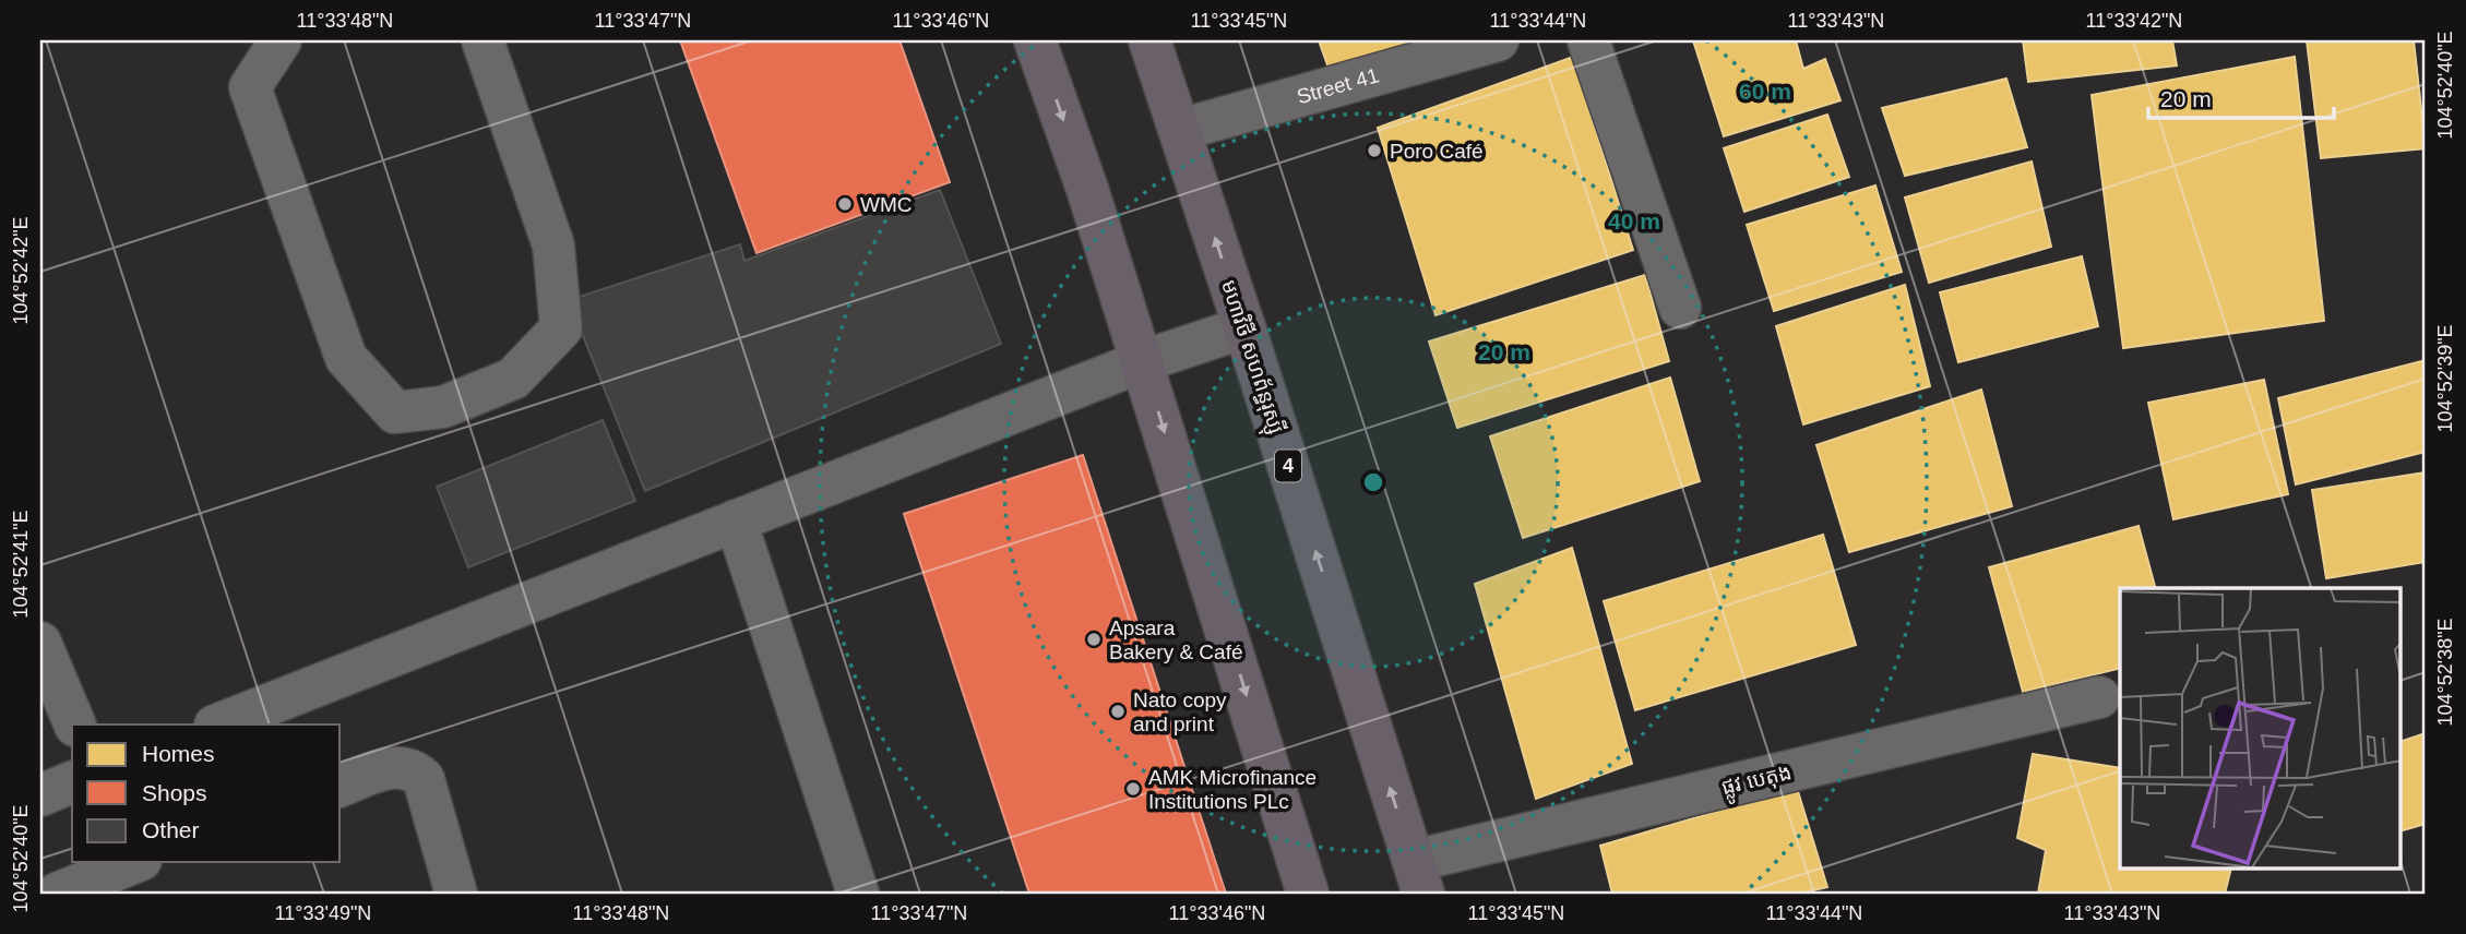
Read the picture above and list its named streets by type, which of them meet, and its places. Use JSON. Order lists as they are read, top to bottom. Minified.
{"streets":{"highway":["មហាវិថី សហព័ន្ធរុស្ស៊ី","4"],"street":["Street 41","ផ្លូវ បេតុង"]},"crossings":[["Street 41","មហាវិថី សហព័ន្ធរុស្ស៊ី"],["មហាវិថី សហព័ន្ធរុស្ស៊ី","ផ្លូវ បេតុង"]],"places":["Poro Café","WMC","Apsara Bakery & Café","Nato copy and print","AMK Microfinance Institutions PLc"],"legend":["Homes","Shops","Other"],"scale_bar":"20 m","coordinates":["11°33'48\"N","11°33'47\"N","11°33'46\"N","11°33'45\"N","11°33'44\"N","11°33'43\"N","11°33'42\"N","104°52'40\"E","104°52'42\"E","104°52'39\"E","104°52'41\"E","104°52'38\"E","11°33'49\"N"],"rings":["60 m","40 m","20 m"]}
